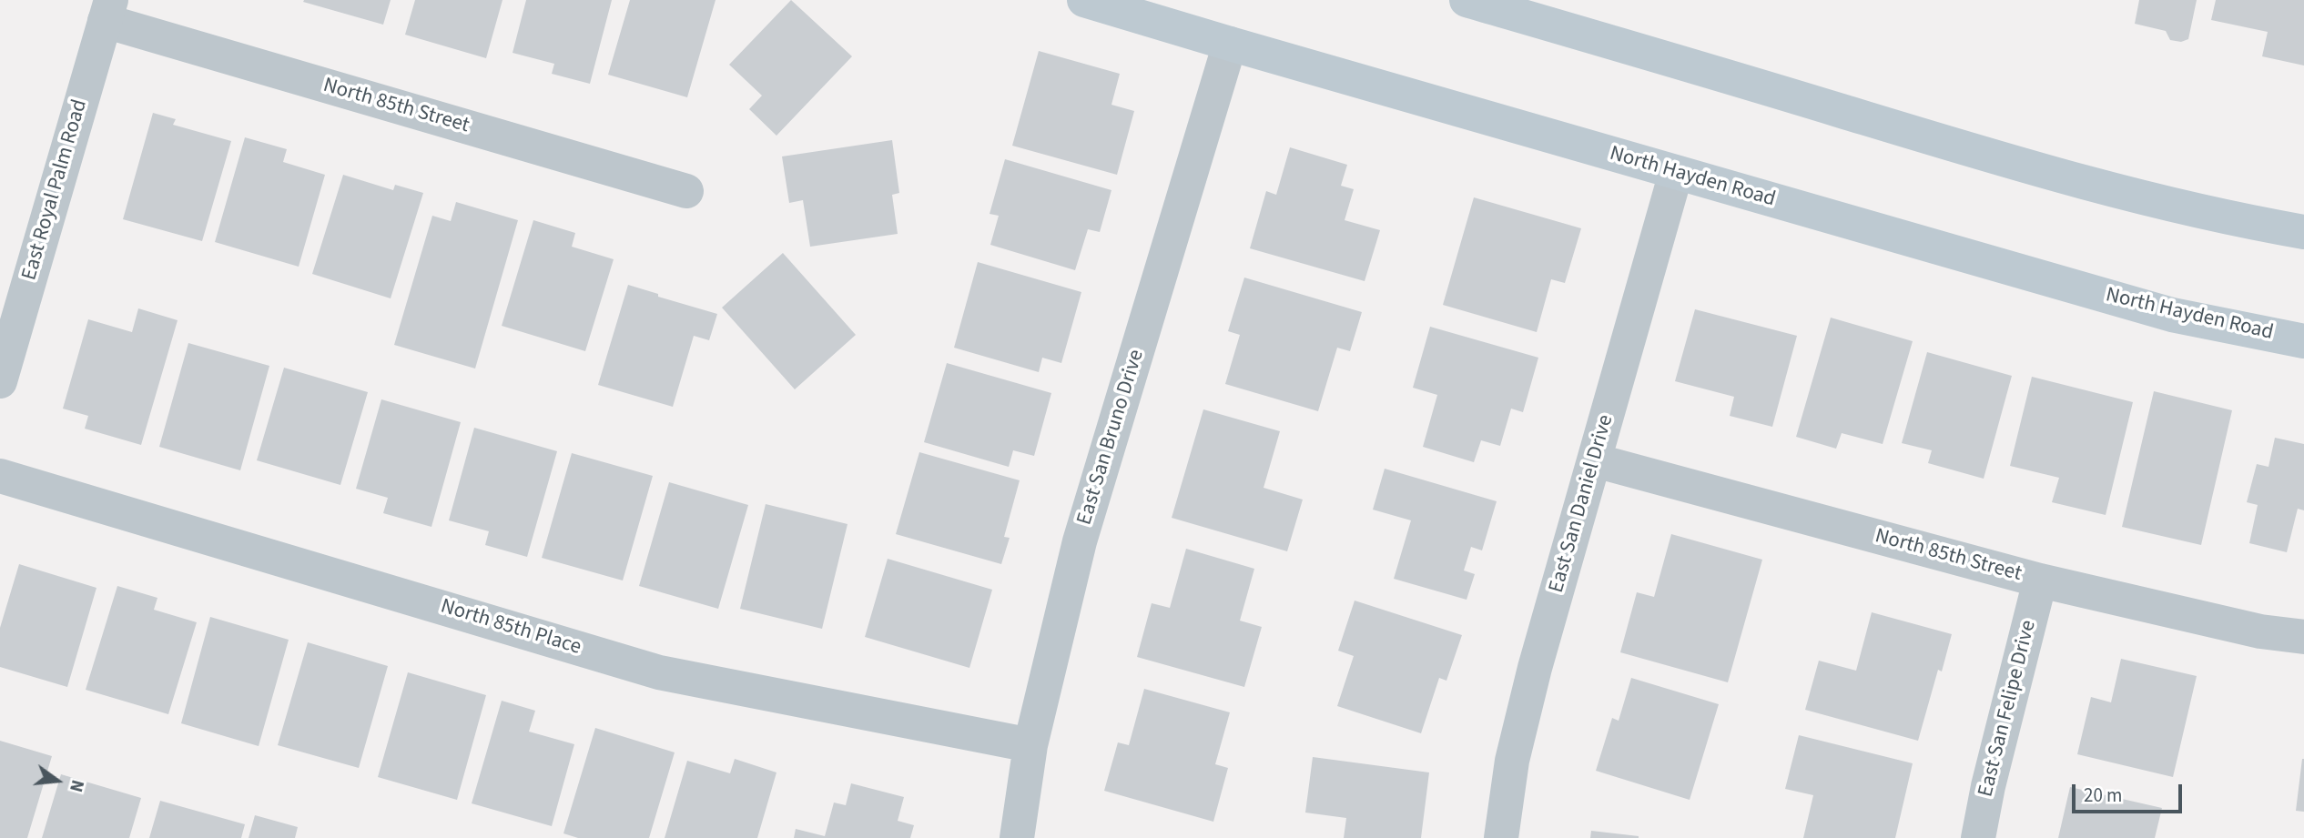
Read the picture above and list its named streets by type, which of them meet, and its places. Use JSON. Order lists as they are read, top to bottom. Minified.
{"streets":{"main road":["North Hayden Road"],"street":["North 85th Street","East Royal Palm Road","East San Bruno Drive","East San Daniel Drive","North 85th Place","East San Felipe Drive"]},"crossings":[["North 85th Street","East Royal Palm Road"],["North 85th Street","East San Daniel Drive"],["North 85th Street","East San Felipe Drive"],["North Hayden Road","East San Bruno Drive"],["North Hayden Road","East San Daniel Drive"],["East San Bruno Drive","North 85th Place"]],"scale_bar":"20 m","north":"right"}
